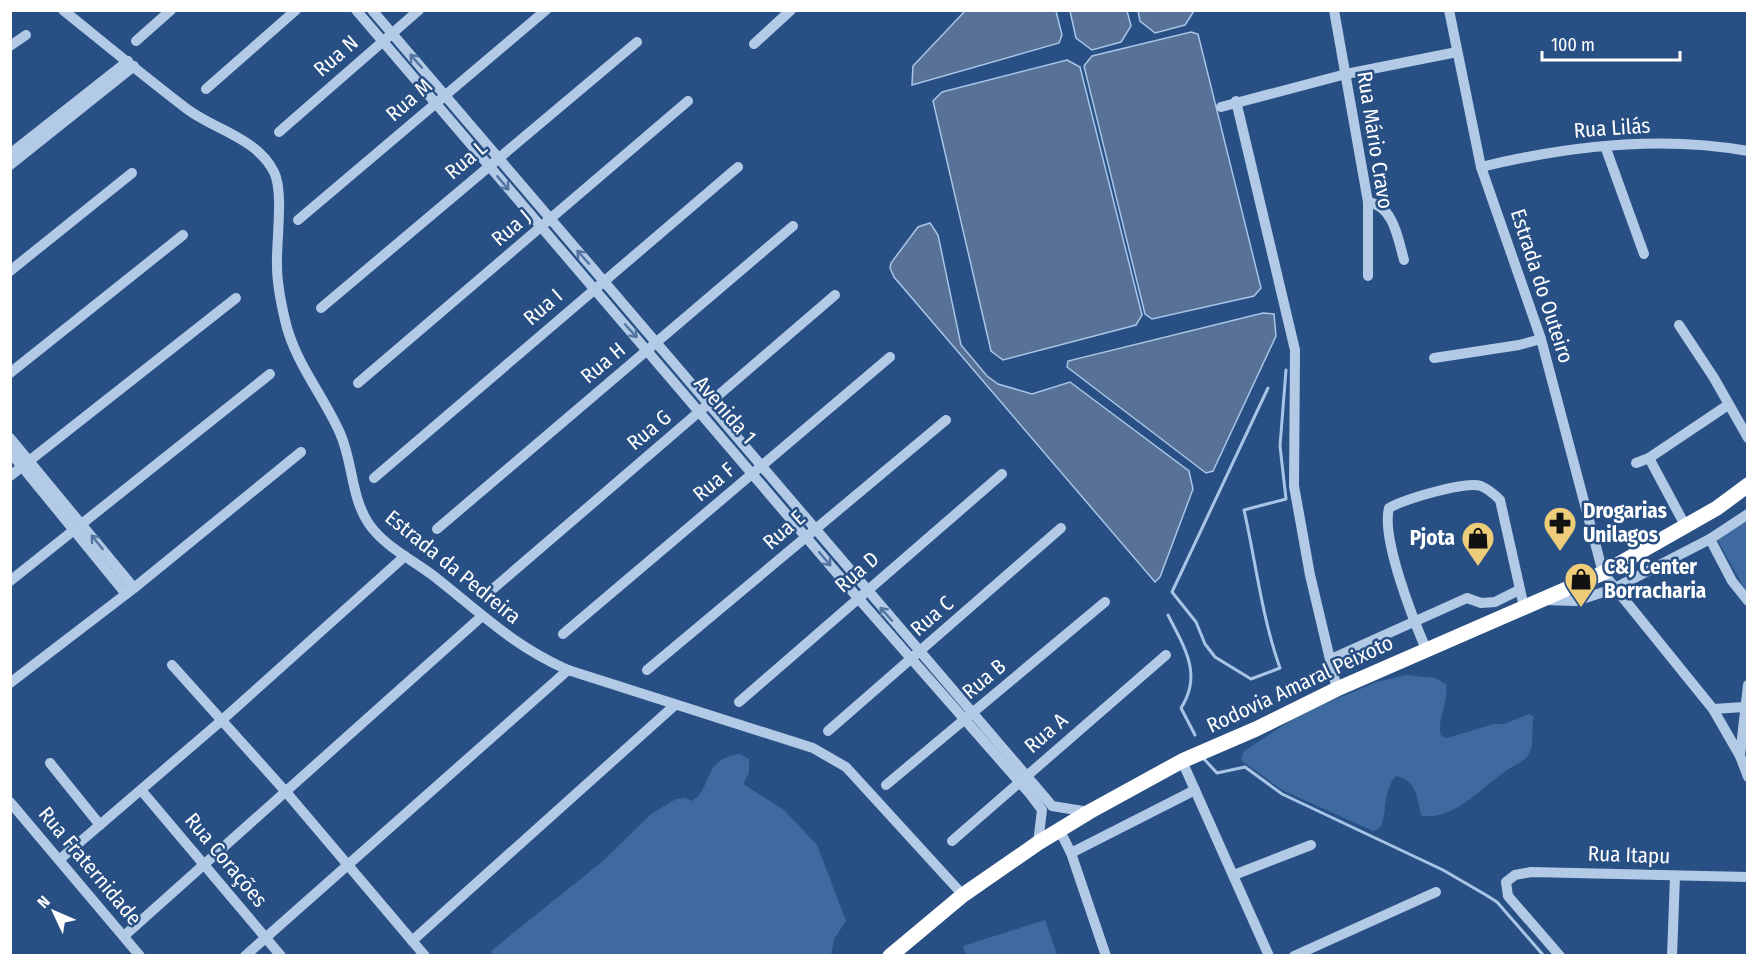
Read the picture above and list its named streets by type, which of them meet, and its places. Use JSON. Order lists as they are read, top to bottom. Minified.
{"streets":{"highway":["Rodovia Amaral Peixoto"],"street":["Rua N","Rua M","Rua Lilás","Rua Mário Cravo","Rua L","Rua J","Estrada do Outeiro","Rua I","Rua H","Avenida 1","Rua G","Rua F","Rua E","Estrada da Pedreira","Rua D","Rua C","Rua B","Rua A","Rua Itapu","Rua Corações","Rua Fraternidade"]},"crossings":[["Rua N","Avenida 1"],["Rua M","Avenida 1"],["Rua Lilás","Estrada do Outeiro"],["Rua L","Avenida 1"],["Rua J","Avenida 1"],["Estrada do Outeiro","Rodovia Amaral Peixoto"],["Rua I","Avenida 1"],["Rua H","Avenida 1"],["Avenida 1","Rua G"],["Avenida 1","Rua F"],["Avenida 1","Rua E"],["Avenida 1","Rua D"],["Avenida 1","Rua C"],["Avenida 1","Rua B"],["Avenida 1","Rodovia Amaral Peixoto"],["Avenida 1","Rua A"],["Estrada da Pedreira","Rodovia Amaral Peixoto"]],"places":{"pharmacy":["Drogarias Unilagos"],"shop":["Pjota","C&J Center Borracharia"]},"scale_bar":"100 m","north":"top left"}
